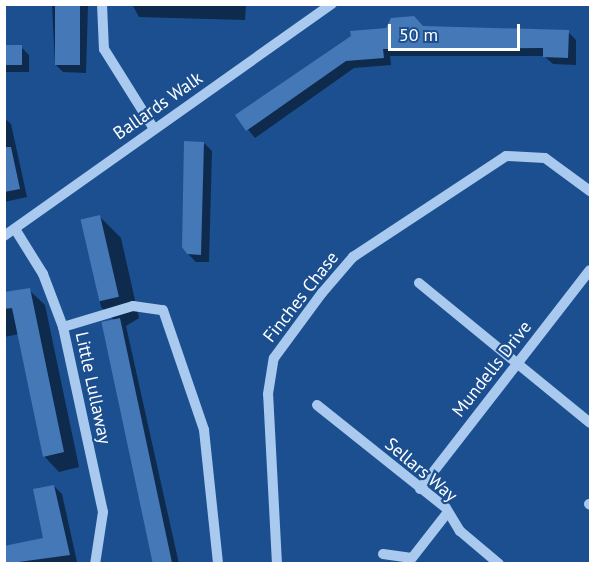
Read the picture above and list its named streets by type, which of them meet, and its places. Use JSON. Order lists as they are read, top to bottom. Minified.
{"streets":{"street":["Ballards Walk","Finches Chase","Mundells Drive","Little Lullaway","Sellars Way"]},"crossings":[["Ballards Walk","Little Lullaway"],["Mundells Drive","Sellars Way"]],"scale_bar":"50 m"}
